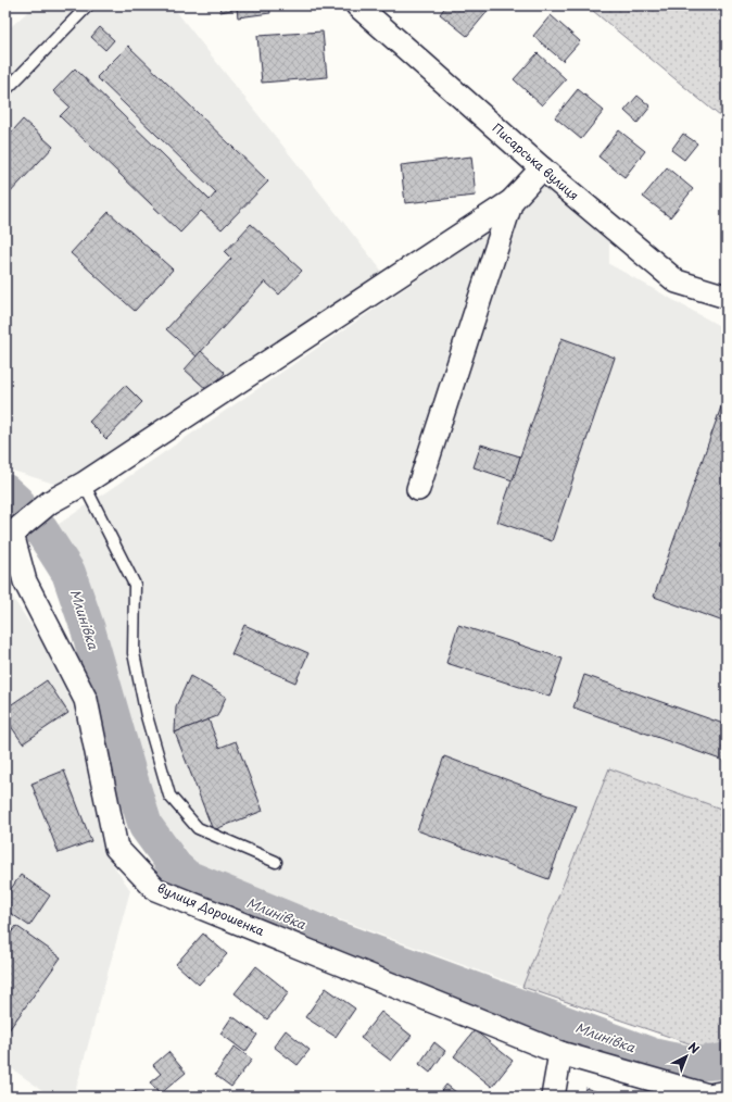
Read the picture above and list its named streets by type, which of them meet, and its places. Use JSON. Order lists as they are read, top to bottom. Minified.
{"streets":{"street":["Писарська вулиця","вулиця Дорошенка"]},"water":["Млинівка"],"north":"top right"}
